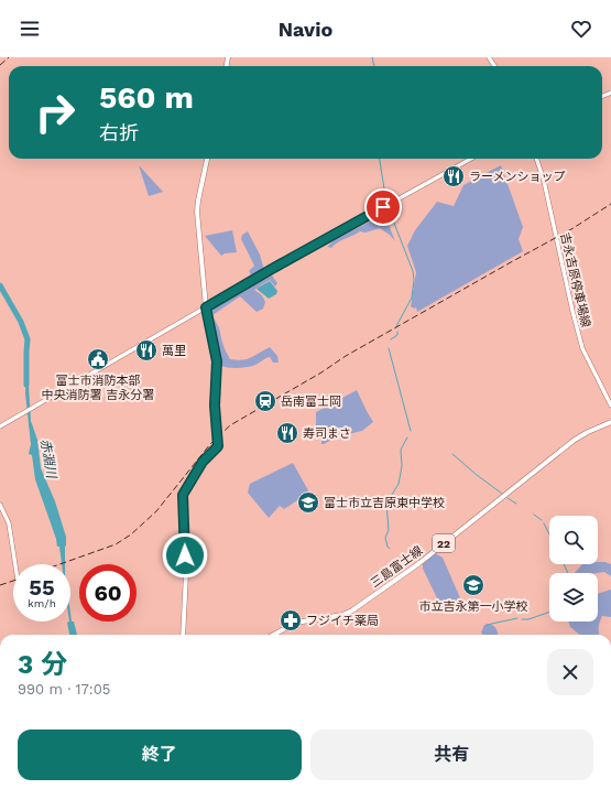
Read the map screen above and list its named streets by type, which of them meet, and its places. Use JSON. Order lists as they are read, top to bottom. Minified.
{"streets":{"main road":["22","三島富士線"],"street":["吉永吉原停車場線"]},"water":["赤淵川"],"places":{"restaurant":["ラーメンショップ","萬里","寿司まさ"],"public building":["富士市消防本部 中央消防署 吉永分署"],"station":["岳南富士岡"],"school or university":["富士市立吉原東中学校","市立吉永第一小学校"],"pharmacy":["フジイチ薬局"]},"page":{"header":"Navio","turn":["560 m","右折"],"speed":"55 km/h","limit":"60","heading":["3 分","990 m · 17:05"],"buttons":["終了","共有"]}}
